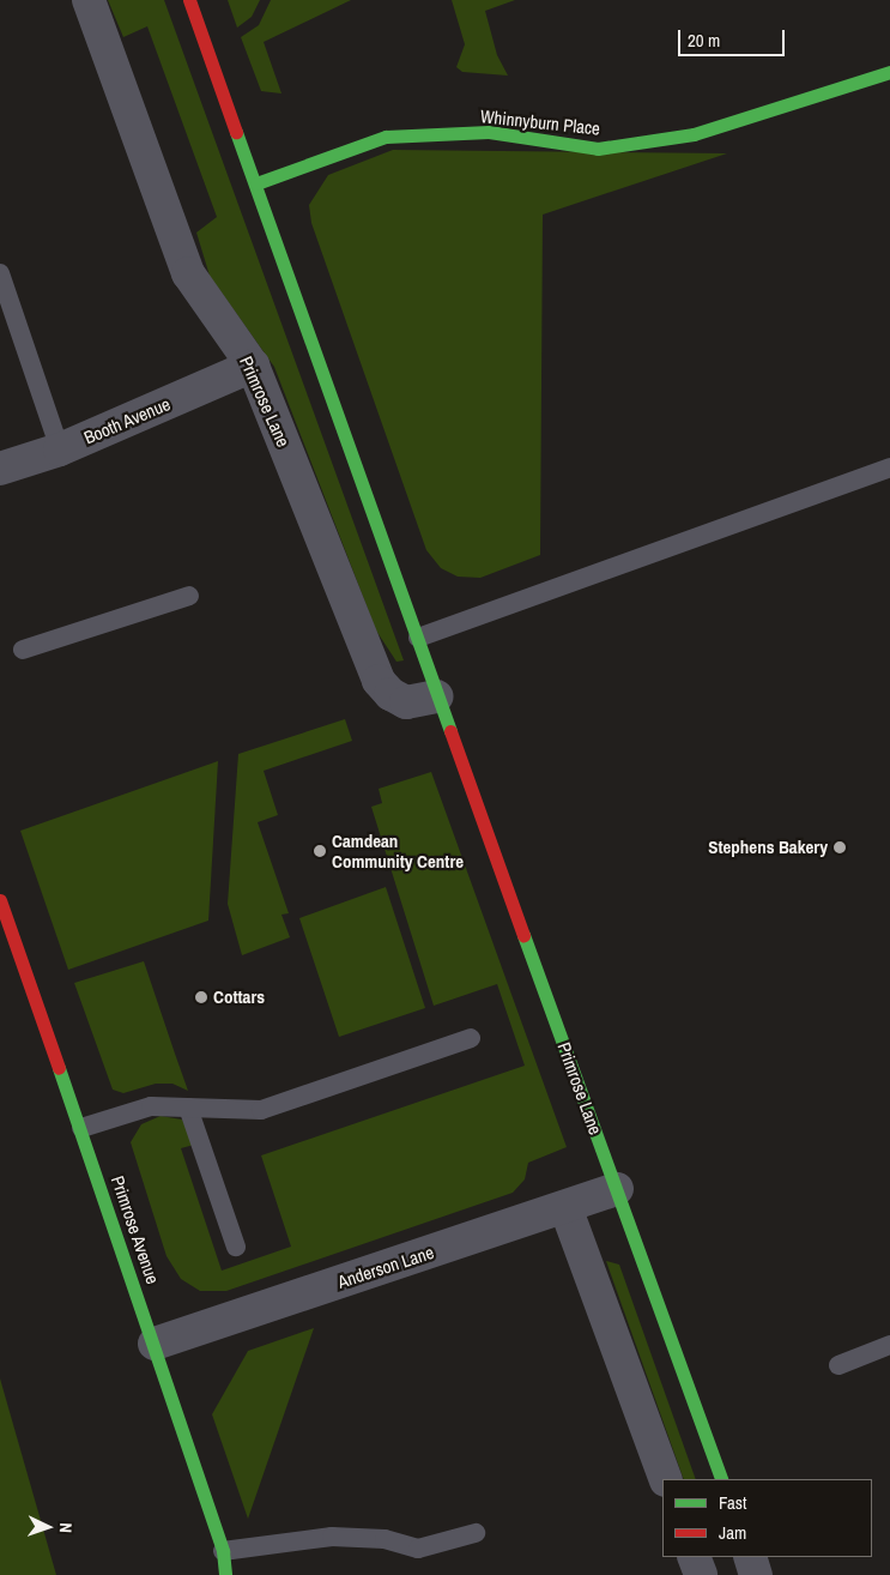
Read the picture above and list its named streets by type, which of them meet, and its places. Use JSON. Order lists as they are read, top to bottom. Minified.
{"streets":{"street":["Whinnyburn Place","Primrose Lane","Booth Avenue","Primrose Avenue","Anderson Lane"]},"crossings":[["Whinnyburn Place","Primrose Lane"],["Primrose Lane","Booth Avenue"],["Primrose Lane","Anderson Lane"],["Primrose Avenue","Anderson Lane"]],"places":["Stephens Bakery","Camdean Community Centre","Cottars"],"legend":["Fast","Jam"],"scale_bar":"20 m","north":"right"}
